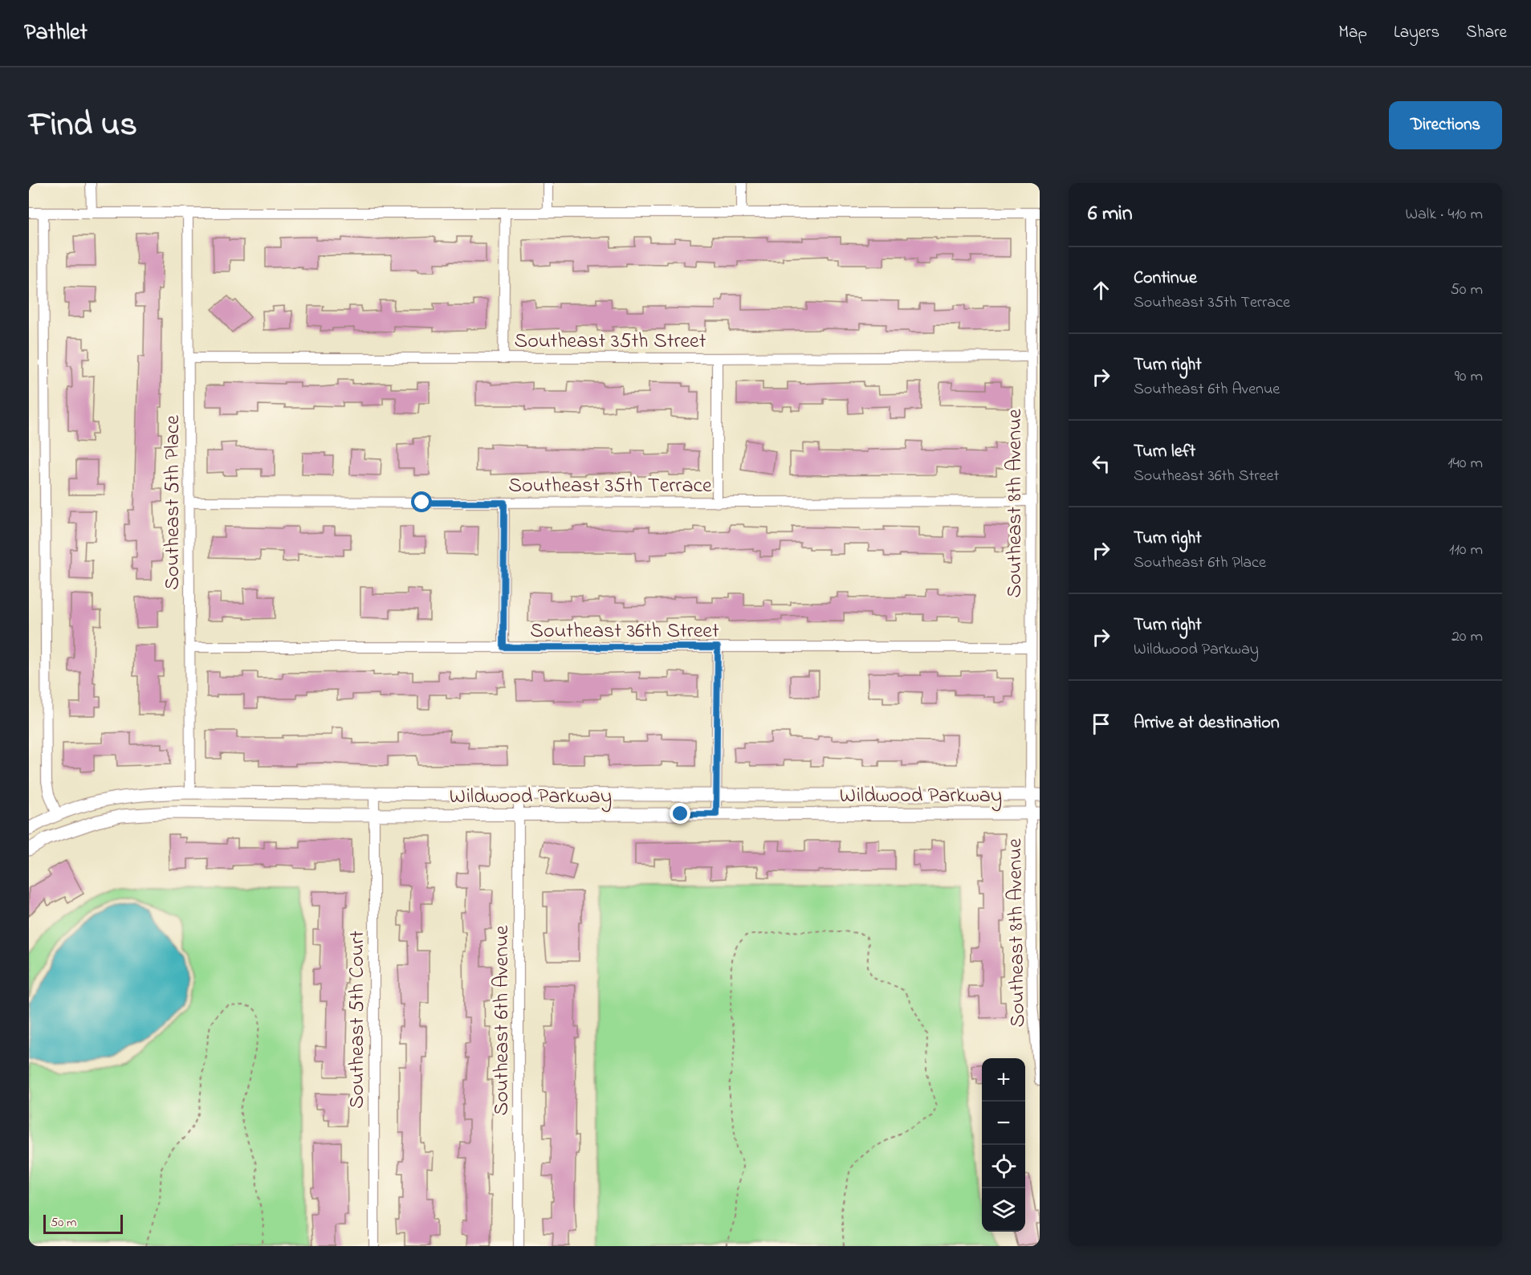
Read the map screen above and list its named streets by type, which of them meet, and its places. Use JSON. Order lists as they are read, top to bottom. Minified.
{"streets":{"street":["Southeast 35th Street","Southeast 35th Terrace","Southeast 5th Place","Southeast 8th Avenue","Southeast 36th Street","Wildwood Parkway","Southeast 5th Court","Southeast 6th Avenue"]},"crossings":[["Southeast 35th Street","Southeast 5th Place"],["Southeast 35th Street","Southeast 8th Avenue"],["Southeast 35th Terrace","Southeast 5th Place"],["Southeast 35th Terrace","Southeast 8th Avenue"],["Southeast 5th Place","Southeast 36th Street"],["Southeast 5th Place","Wildwood Parkway"],["Southeast 8th Avenue","Southeast 36th Street"],["Southeast 8th Avenue","Wildwood Parkway"],["Wildwood Parkway","Southeast 5th Court"],["Wildwood Parkway","Southeast 6th Avenue"]],"scale_bar":"50 m","page":{"header":"Pathlet","nav":["Map","Layers","Share"],"title":"Find us","buttons":"Directions","heading":["6 min","Walk · 410 m"],"list":[["Continue","Southeast 35th Terrace","50 m"],["Turn right","Southeast 6th Avenue","90 m"],["Turn left","Southeast 36th Street","140 m"],["Turn right","Southeast 6th Place","110 m"],["Turn right","Wildwood Parkway","20 m"],"Arrive at destination"],"map_buttons":["+","−"],"scale":"50 m"}}
